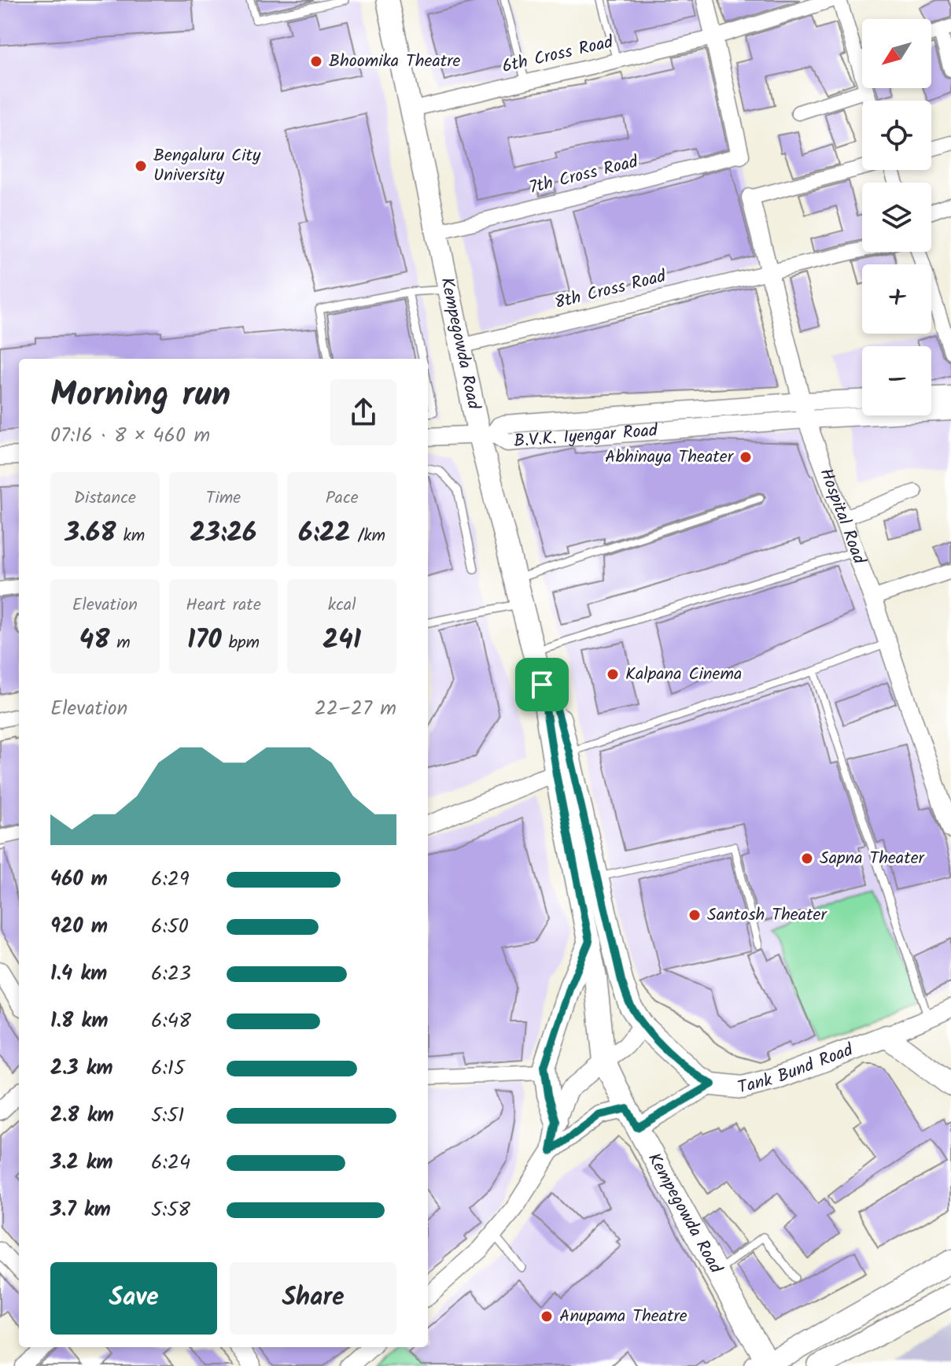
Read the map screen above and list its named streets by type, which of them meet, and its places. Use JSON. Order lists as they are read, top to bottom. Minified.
{"streets":{"main road":["Kempegowda Road","Tank Bund Road"],"street":["6th Cross Road","7th Cross Road","8th Cross Road","B.V.K. Iyengar Road","Hospital Road"]},"crossings":[["6th Cross Road","Kempegowda Road"],["7th Cross Road","Kempegowda Road"],["8th Cross Road","Kempegowda Road"],["8th Cross Road","Hospital Road"],["Kempegowda Road","B.V.K. Iyengar Road"],["Kempegowda Road","Tank Bund Road"],["B.V.K. Iyengar Road","Hospital Road"]],"places":["Bhoomika Theatre","Bengaluru City University","Abhinaya Theater","Kalpana Cinema","Sapna Theater","Santosh Theater","Anupama Theatre"],"north":"bottom left","page":{"map_buttons":["+","−"],"heading":["Morning run","07:16 · 8 × 460 m"],"stats":[["Distance","3.68 km"],["Time","23:26"],["Pace","6:22 /km"],["Elevation","48 m"],["Heart rate","170 bpm"],["kcal","241"]],"chart":["Elevation","22–27 m"],"list":[{"name":"460 m","note":"6:29"},{"name":"920 m","note":"6:50"},{"name":"1.4 km","note":"6:23"},{"name":"1.8 km","note":"6:48"},{"name":"2.3 km","note":"6:15"},{"name":"2.8 km","note":"5:51"},{"name":"3.2 km","note":"6:24"},{"name":"3.7 km","note":"5:58"}],"buttons":["Save","Share"]}}
